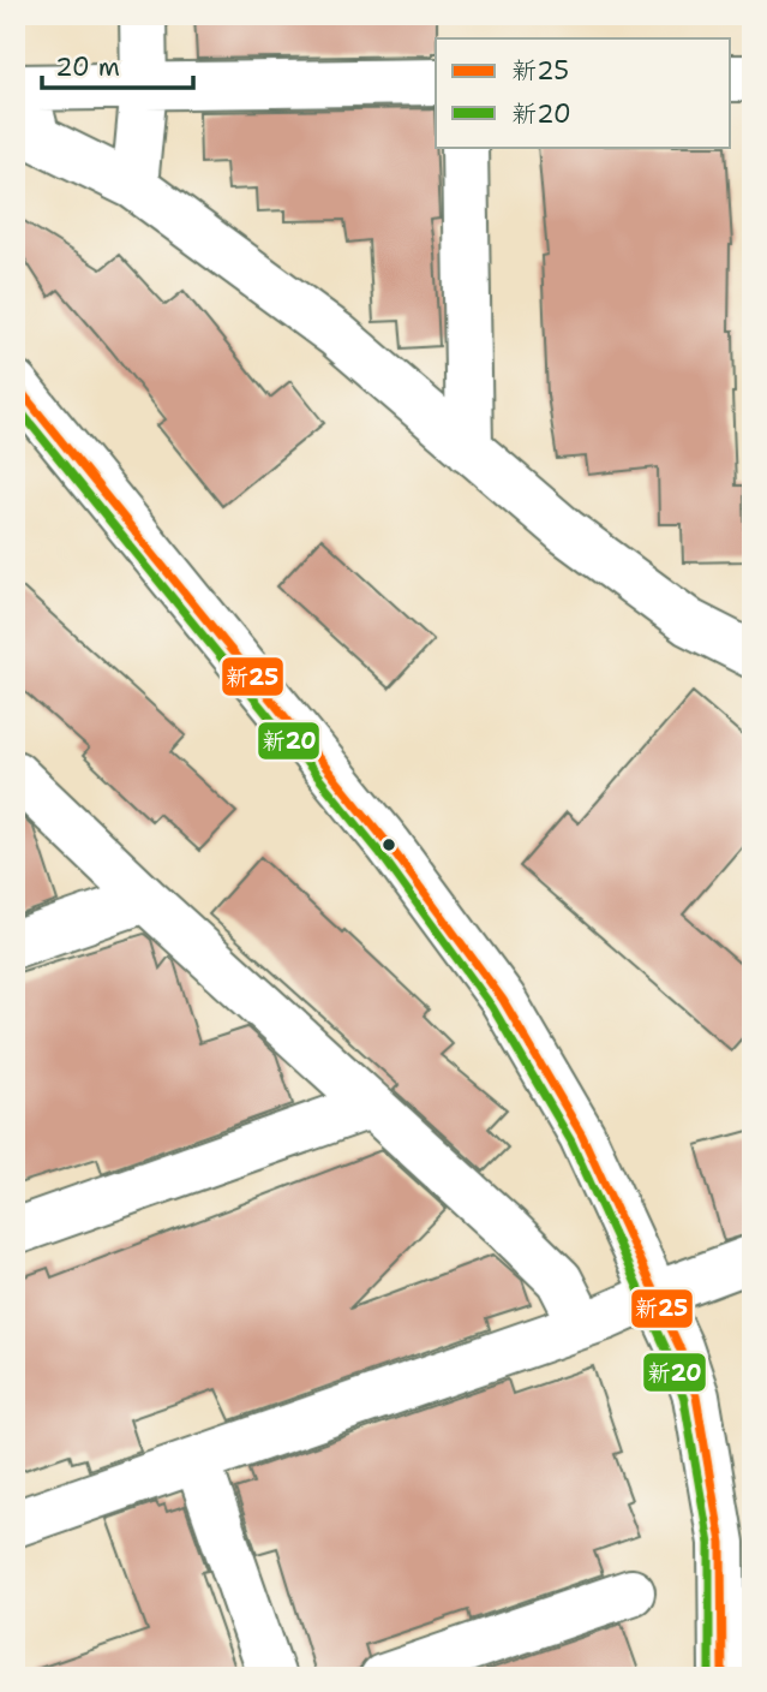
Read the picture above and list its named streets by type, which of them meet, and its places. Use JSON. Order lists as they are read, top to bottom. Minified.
{"lines":["transit line 新25","transit line 新20"],"legend":["新25","新20"],"scale_bar":"20 m"}
